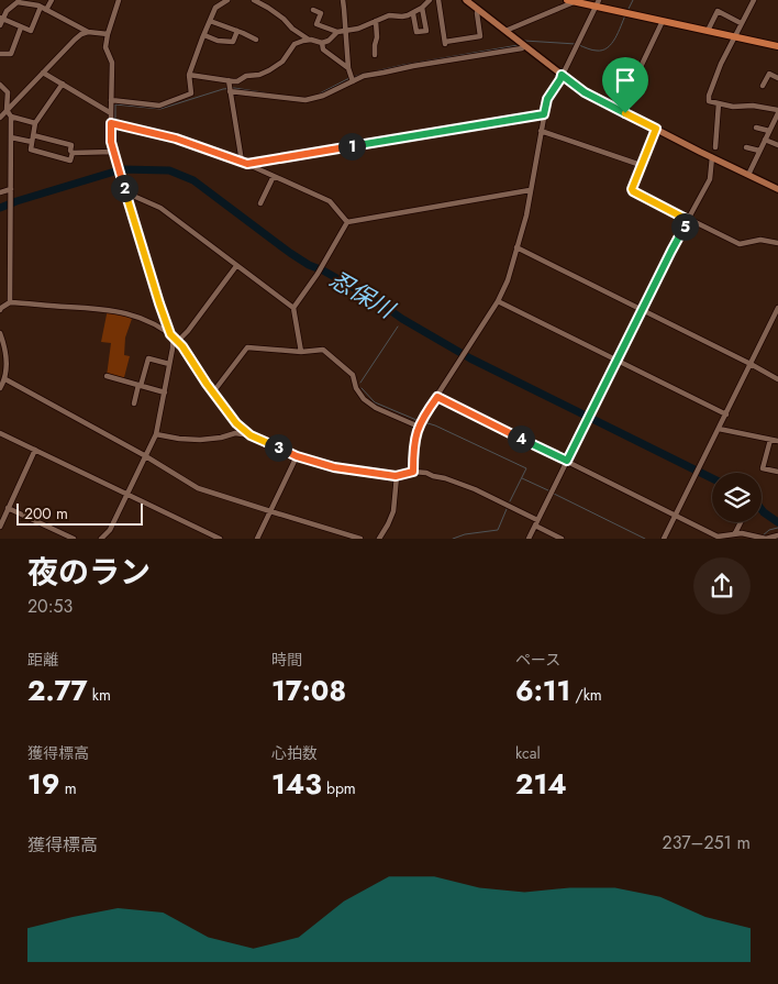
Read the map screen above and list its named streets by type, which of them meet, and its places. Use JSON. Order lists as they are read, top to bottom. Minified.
{"water":["忍保川"],"scale_bar":"200 m","page":{"pins":["1","2","5","4","3"],"scale":"200 m","heading":["夜のラン","20:53"],"stats":[["距離","2.77 km"],["時間","17:08"],["ペース","6:11 /km"],["獲得標高","19 m"],["心拍数","143 bpm"],["kcal","214"]],"chart":["獲得標高","237–251 m"]}}
